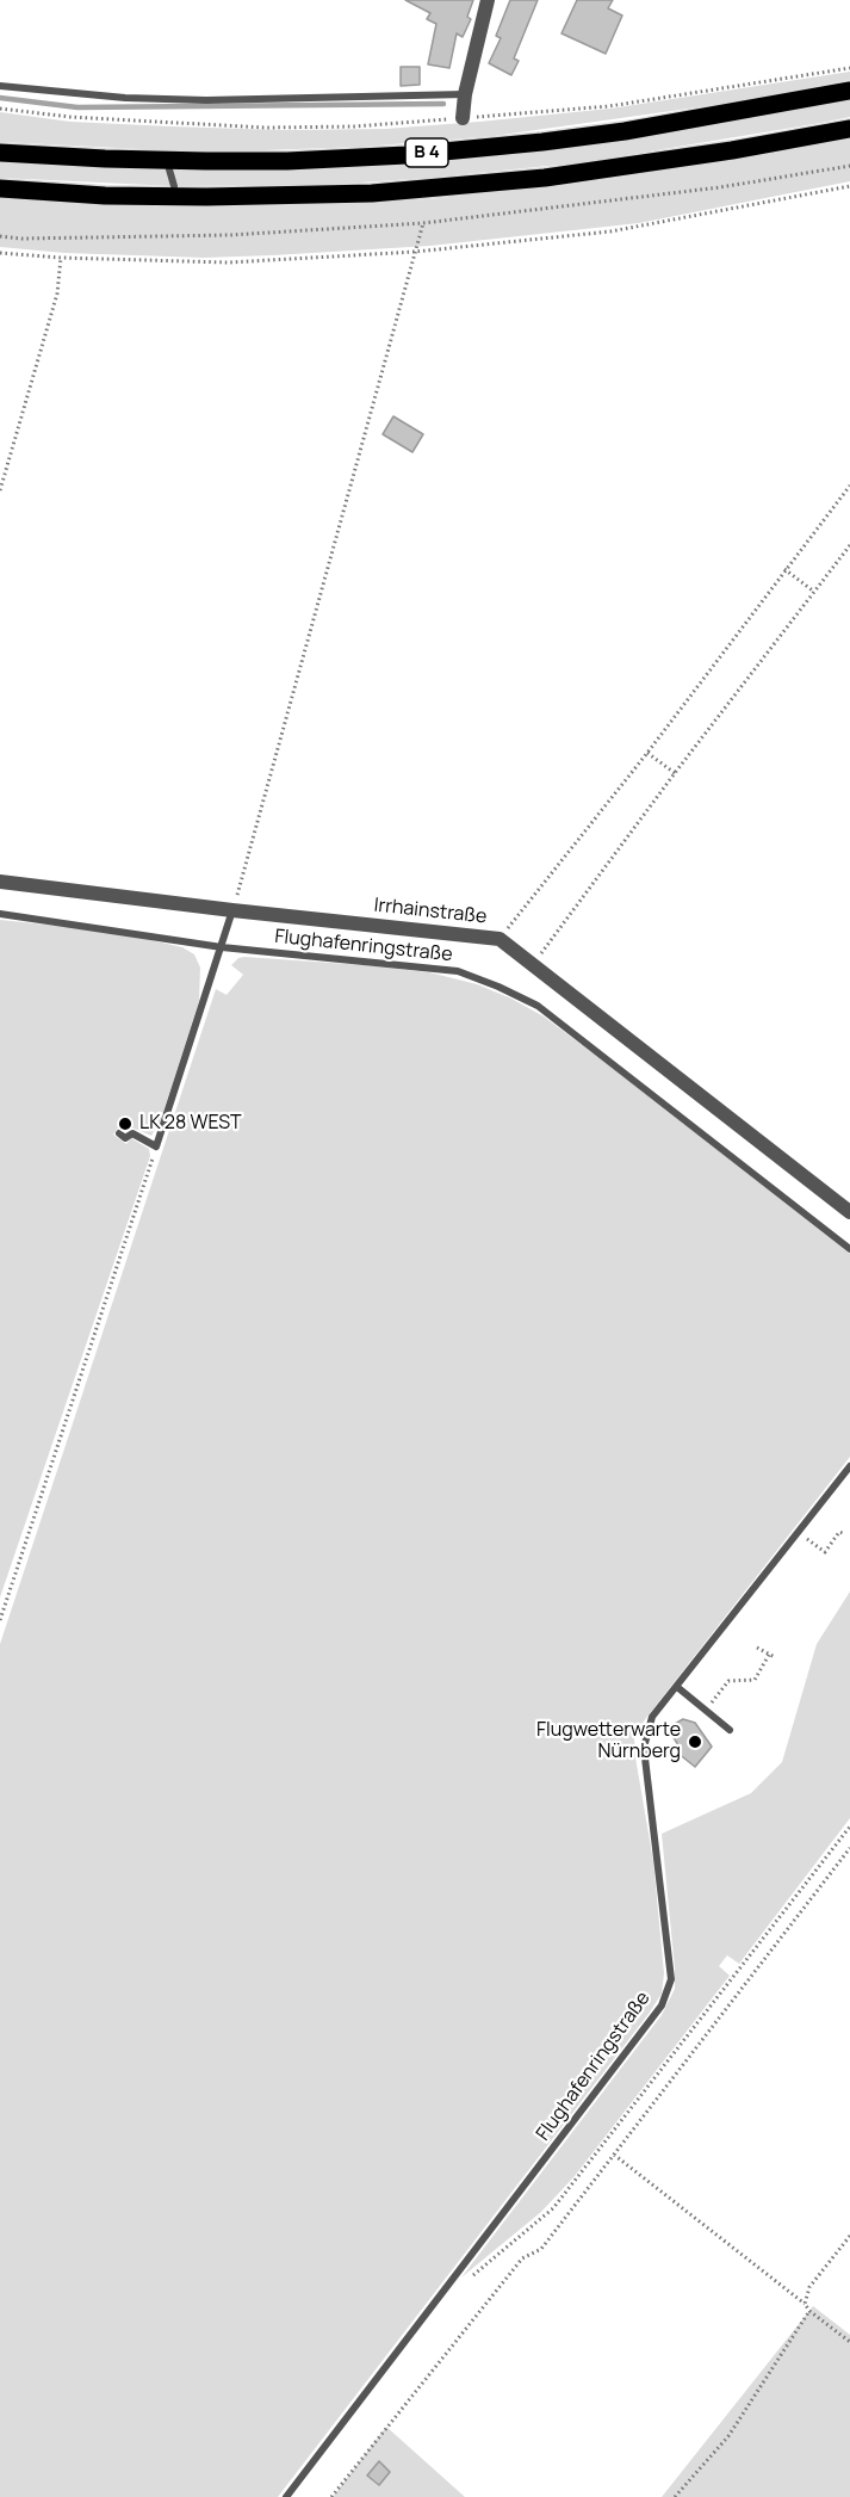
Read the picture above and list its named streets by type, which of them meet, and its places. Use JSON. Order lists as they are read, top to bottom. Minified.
{"streets":{"main road":["B 4"],"street":["Irrhainstraße"],"lane":["Flughafenringstraße"]},"places":["LK 28 WEST","Flugwetterwarte Nürnberg"]}
